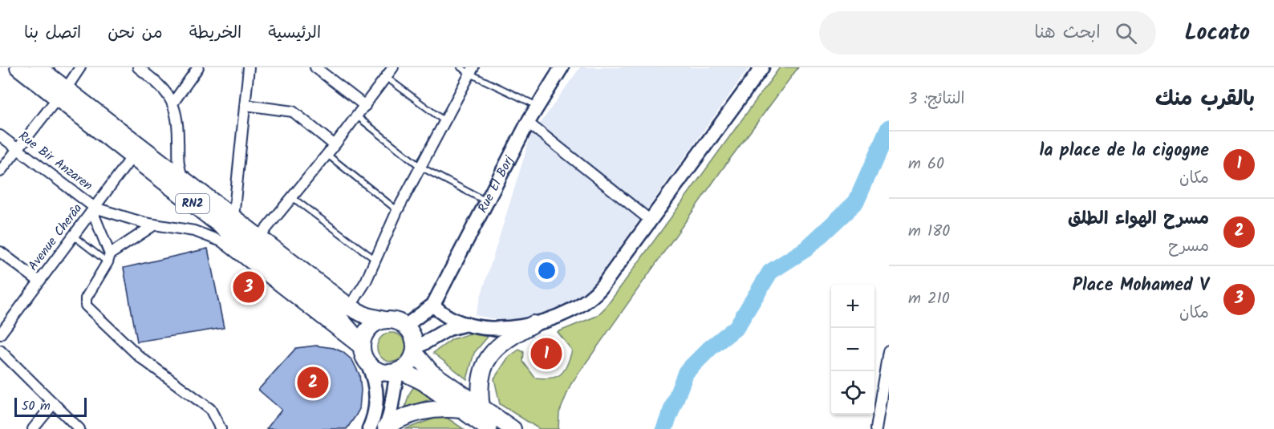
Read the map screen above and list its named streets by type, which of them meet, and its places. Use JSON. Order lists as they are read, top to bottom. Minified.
{"streets":{"highway":["RN2"],"main road":["Rue El Borj"],"street":["Rue Bir Anzaren","Avenue Cherâa"]},"crossings":[["Rue Bir Anzaren","Avenue Cherâa"],["RN2","Avenue Cherâa"]],"scale_bar":"50 m","page":{"header":"Locato","search":"ابحث هنا","nav":["الرئيسية","الخريطة","من نحن","اتصل بنا"],"heading":["بالقرب منك","النتائج: 3"],"list":[{"mark":"1","name":"la place de la cigogne","note":"مكان","value":"60 m"},{"mark":"2","name":"مسرح الهواء الطلق","note":"مسرح","value":"180 m"},{"mark":"3","name":"Place Mohamed V","note":"مكان","value":"210 m"}],"pins":["3","1","2"],"map_buttons":["+","−"],"scale":"50 m"}}
